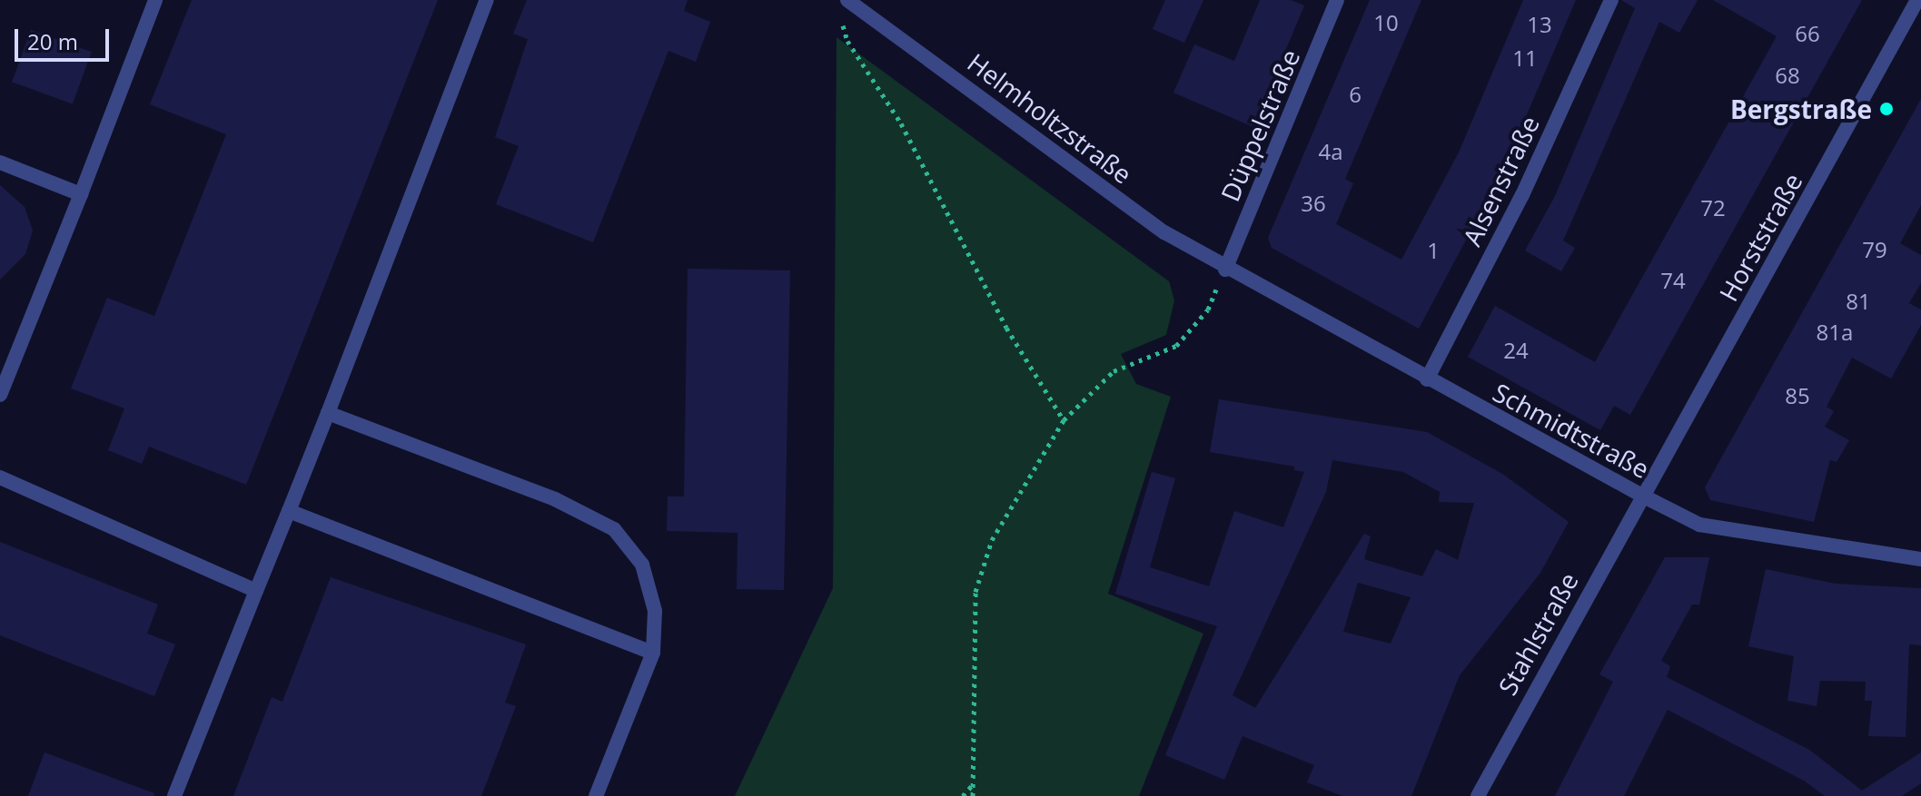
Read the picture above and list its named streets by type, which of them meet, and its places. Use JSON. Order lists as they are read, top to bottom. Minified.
{"streets":{"street":["Helmholtzstraße","Düppelstraße","Alsenstraße","Horststraße","Schmidtstraße","Stahlstraße"]},"crossings":[["Helmholtzstraße","Düppelstraße"],["Helmholtzstraße","Schmidtstraße"],["Düppelstraße","Schmidtstraße"],["Alsenstraße","Schmidtstraße"],["Horststraße","Schmidtstraße"],["Horststraße","Stahlstraße"],["Schmidtstraße","Stahlstraße"]],"places":["Bergstraße"],"house_numbers":["10","13","66","11","68","6","4a","36","72","79","1","74","81","81a","24","85"],"scale_bar":"20 m"}
